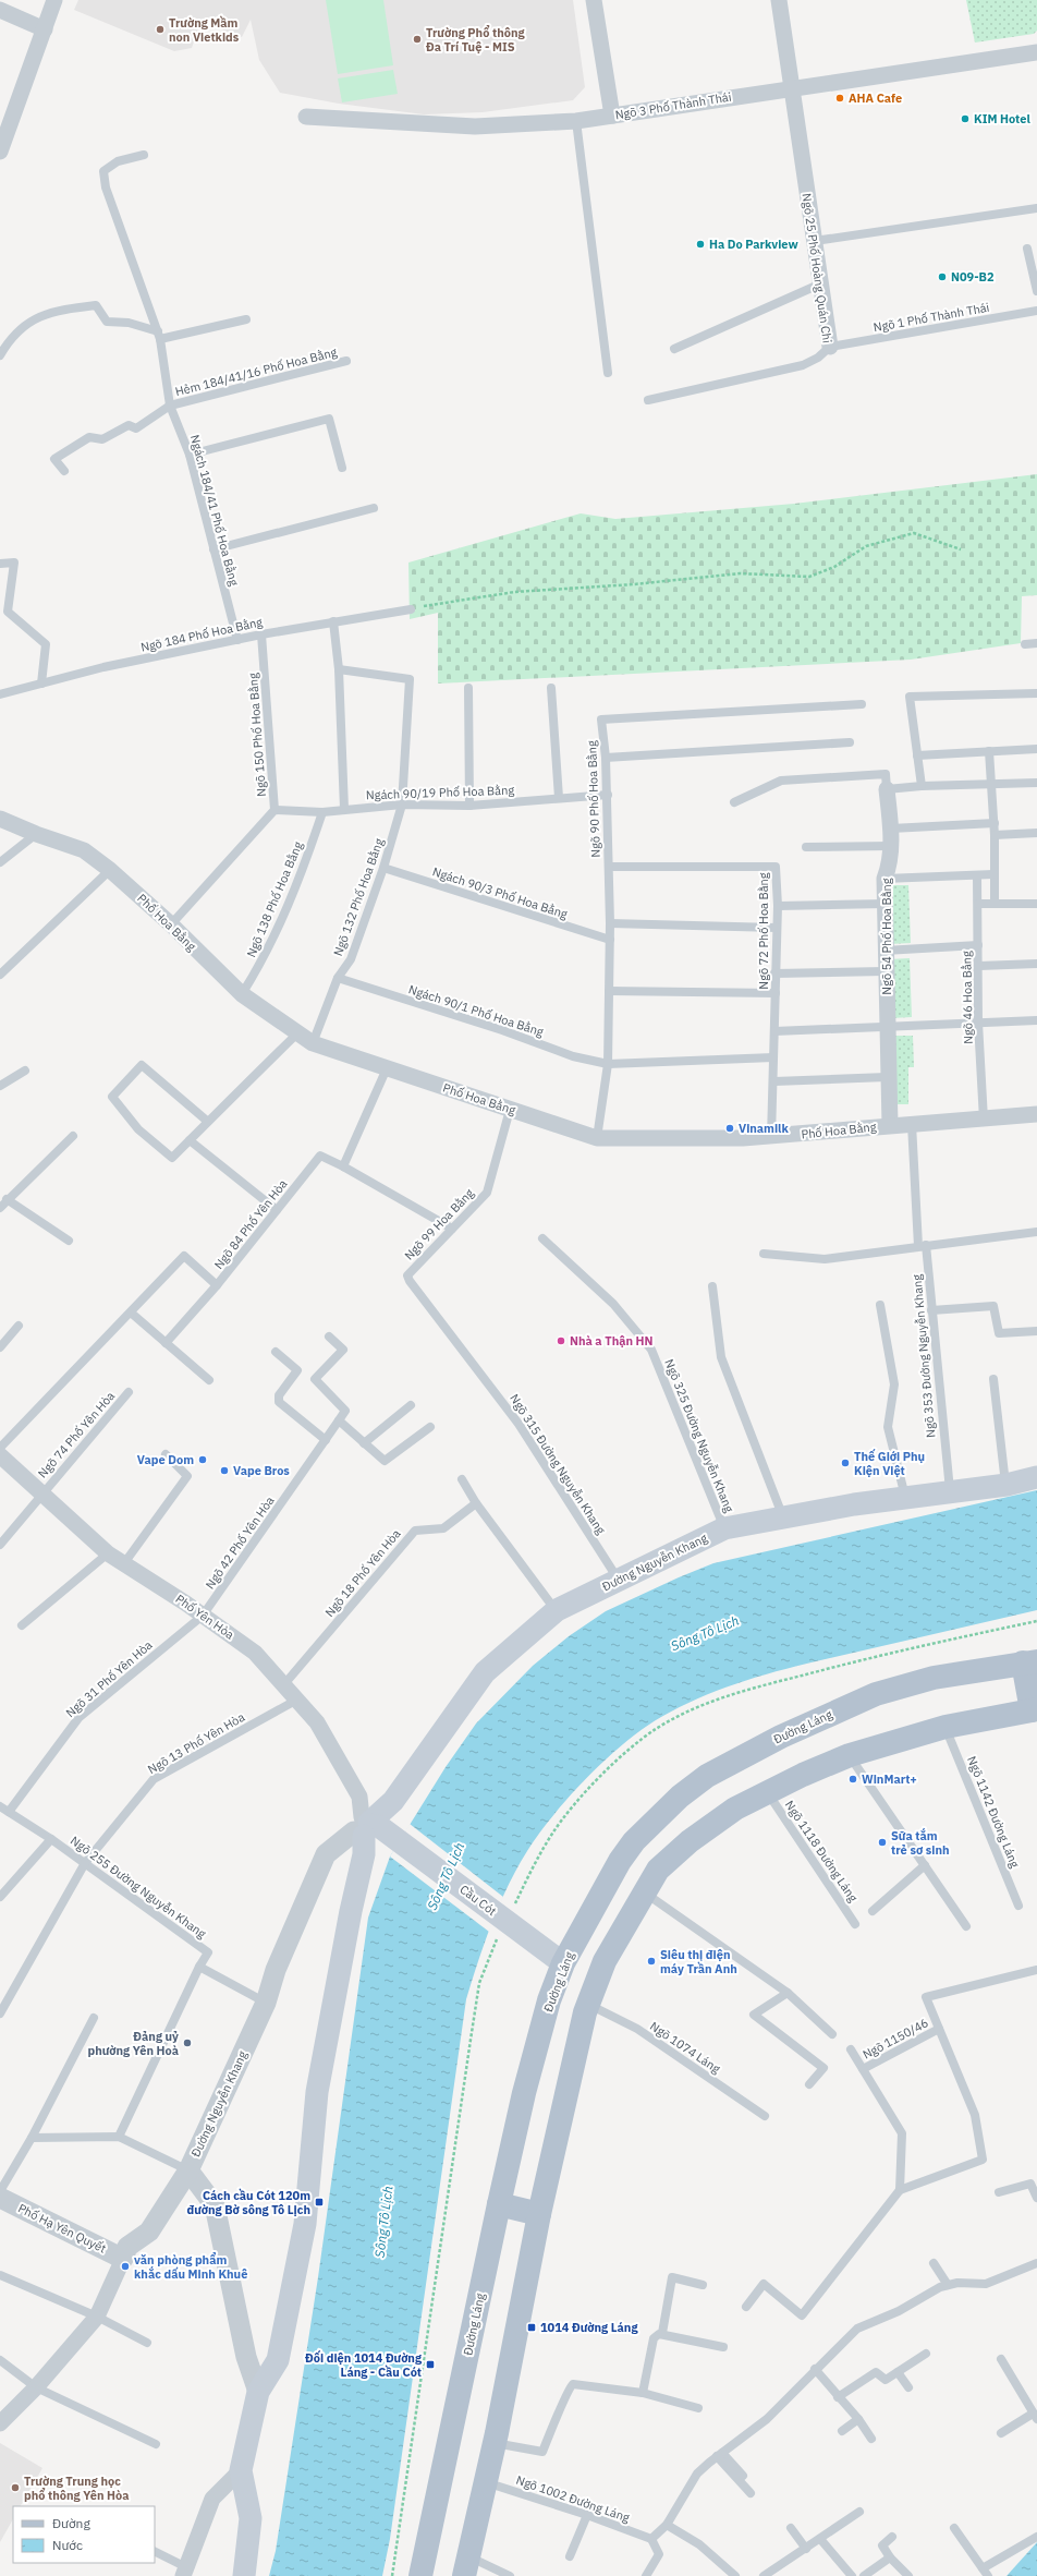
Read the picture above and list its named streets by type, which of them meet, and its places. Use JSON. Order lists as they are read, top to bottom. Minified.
{"streets":{"main road":["Đường Nguyễn Khang","Đường Láng","Cầu Cót"],"street":["Ngõ 3 Phố Thành Thái","Ngõ 25 Phố Hoàng Quán Chi","Phố Hoa Bằng","Ngõ 54 Phố Hoa Bằng","Phố Yên Hòa","Phố Hạ Yên Quyết"],"lane":["Ngõ 1 Phố Thành Thái","Hẻm 184/41/16 Phố Hoa Bằng","Ngách 184/41 Phố Hoa Bằng","Ngõ 184 Phố Hoa Bằng","Ngõ 150 Phố Hoa Bằng","Ngách 90/19 Phố Hoa Bằng","Ngõ 90 Phố Hoa Bằng","Ngách 90/3 Phố Hoa Bằng","Ngõ 132 Phố Hoa Bằng","Ngõ 138 Phố Hoa Bằng","Ngõ 72 Phố Hoa Bằng","Ngõ 46 Hoa Bằng","Ngách 90/1 Phố Hoa Bằng","Ngõ 84 Phố Yên Hòa","Ngõ 99 Hoa Bằng","Ngõ 353 Đường Nguyễn Khang","Ngõ 74 Phố Yên Hòa","Ngõ 325 Đường Nguyễn Khang","Ngõ 315 Đường Nguyễn Khang","Ngõ 42 Phố Yên Hòa","Ngõ 18 Phố Yên Hòa","Ngõ 31 Phố Yên Hòa","Ngõ 13 Phố Yên Hòa","Ngõ 1142 Đường Láng","Ngõ 1118 Đường Láng","Ngõ 255 Đường Nguyễn Khang","Ngõ 1150/46","Ngõ 1074 Láng","Ngõ 1002 Đường Láng"]},"crossings":[["Ngõ 3 Phố Thành Thái","Ngõ 25 Phố Hoàng Quán Chi"],["Ngõ 25 Phố Hoàng Quán Chi","Ngõ 1 Phố Thành Thái"],["Hẻm 184/41/16 Phố Hoa Bằng","Ngách 184/41 Phố Hoa Bằng"],["Ngách 184/41 Phố Hoa Bằng","Ngõ 184 Phố Hoa Bằng"],["Ngõ 184 Phố Hoa Bằng","Ngõ 150 Phố Hoa Bằng"],["Ngõ 150 Phố Hoa Bằng","Ngách 90/19 Phố Hoa Bằng"],["Ngõ 150 Phố Hoa Bằng","Phố Hoa Bằng"],["Ngách 90/19 Phố Hoa Bằng","Ngõ 90 Phố Hoa Bằng"],["Ngách 90/19 Phố Hoa Bằng","Ngõ 132 Phố Hoa Bằng"],["Ngách 90/19 Phố Hoa Bằng","Ngõ 138 Phố Hoa Bằng"],["Ngõ 90 Phố Hoa Bằng","Ngách 90/3 Phố Hoa Bằng"],["Ngõ 90 Phố Hoa Bằng","Phố Hoa Bằng"],["Ngõ 90 Phố Hoa Bằng","Ngõ 72 Phố Hoa Bằng"],["Ngõ 90 Phố Hoa Bằng","Ngách 90/1 Phố Hoa Bằng"],["Ngách 90/3 Phố Hoa Bằng","Ngõ 132 Phố Hoa Bằng"],["Ngõ 132 Phố Hoa Bằng","Phố Hoa Bằng"],["Ngõ 132 Phố Hoa Bằng","Ngách 90/1 Phố Hoa Bằng"],["Ngõ 138 Phố Hoa Bằng","Phố Hoa Bằng"],["Phố Hoa Bằng","Ngõ 72 Phố Hoa Bằng"],["Phố Hoa Bằng","Ngõ 54 Phố Hoa Bằng"],["Phố Hoa Bằng","Ngõ 46 Hoa Bằng"],["Phố Hoa Bằng","Ngõ 99 Hoa Bằng"],["Phố Hoa Bằng","Ngõ 353 Đường Nguyễn Khang"],["Ngõ 72 Phố Hoa Bằng","Ngách 90/1 Phố Hoa Bằng"],["Ngõ 84 Phố Yên Hòa","Ngõ 99 Hoa Bằng"],["Ngõ 99 Hoa Bằng","Ngõ 315 Đường Nguyễn Khang"],["Ngõ 353 Đường Nguyễn Khang","Đường Nguyễn Khang"],["Ngõ 74 Phố Yên Hòa","Phố Yên Hòa"],["Ngõ 325 Đường Nguyễn Khang","Đường Nguyễn Khang"],["Ngõ 315 Đường Nguyễn Khang","Đường Nguyễn Khang"],["Ngõ 42 Phố Yên Hòa","Phố Yên Hòa"],["Ngõ 42 Phố Yên Hòa","Ngõ 31 Phố Yên Hòa"],["Đường Nguyễn Khang","Phố Yên Hòa"],["Đường Nguyễn Khang","Cầu Cót"],["Ngõ 18 Phố Yên Hòa","Phố Yên Hòa"],["Phố Yên Hòa","Ngõ 31 Phố Yên Hòa"],["Phố Yên Hòa","Ngõ 13 Phố Yên Hòa"],["Phố Yên Hòa","Cầu Cót"],["Ngõ 31 Phố Yên Hòa","Ngõ 255 Đường Nguyễn Khang"],["Đường Láng","Cầu Cót"],["Ngõ 13 Phố Yên Hòa","Ngõ 255 Đường Nguyễn Khang"]],"water":["Sông Tô Lịch"],"places":{"other":["Trường Mầm non Vietkids","Trường Phổ thông Đa Trí Tuệ - MIS","AHA Cafe","KIM Hotel","Ha Do Parkview","N09-B2","Vinamilk","Nhà a Thận HN","Vape Dom","Thế Giới Phụ Kiện Việt","Vape Bros","WinMart+","Sữa tắm trẻ sơ sinh","Siêu thị điện máy Trần Anh","Đảng uỷ phường Yên Hoà","văn phòng phẩm khắc dấu Minh Khuê","Trường Trung học phổ thông Yên Hòa"],"transit":["Cách cầu Cót 120m đường Bờ sông Tô Lịch","1014 Đường Láng","Đối diện 1014 Đường Láng - Cầu Cót"]},"legend":["Đường","Nước"]}
